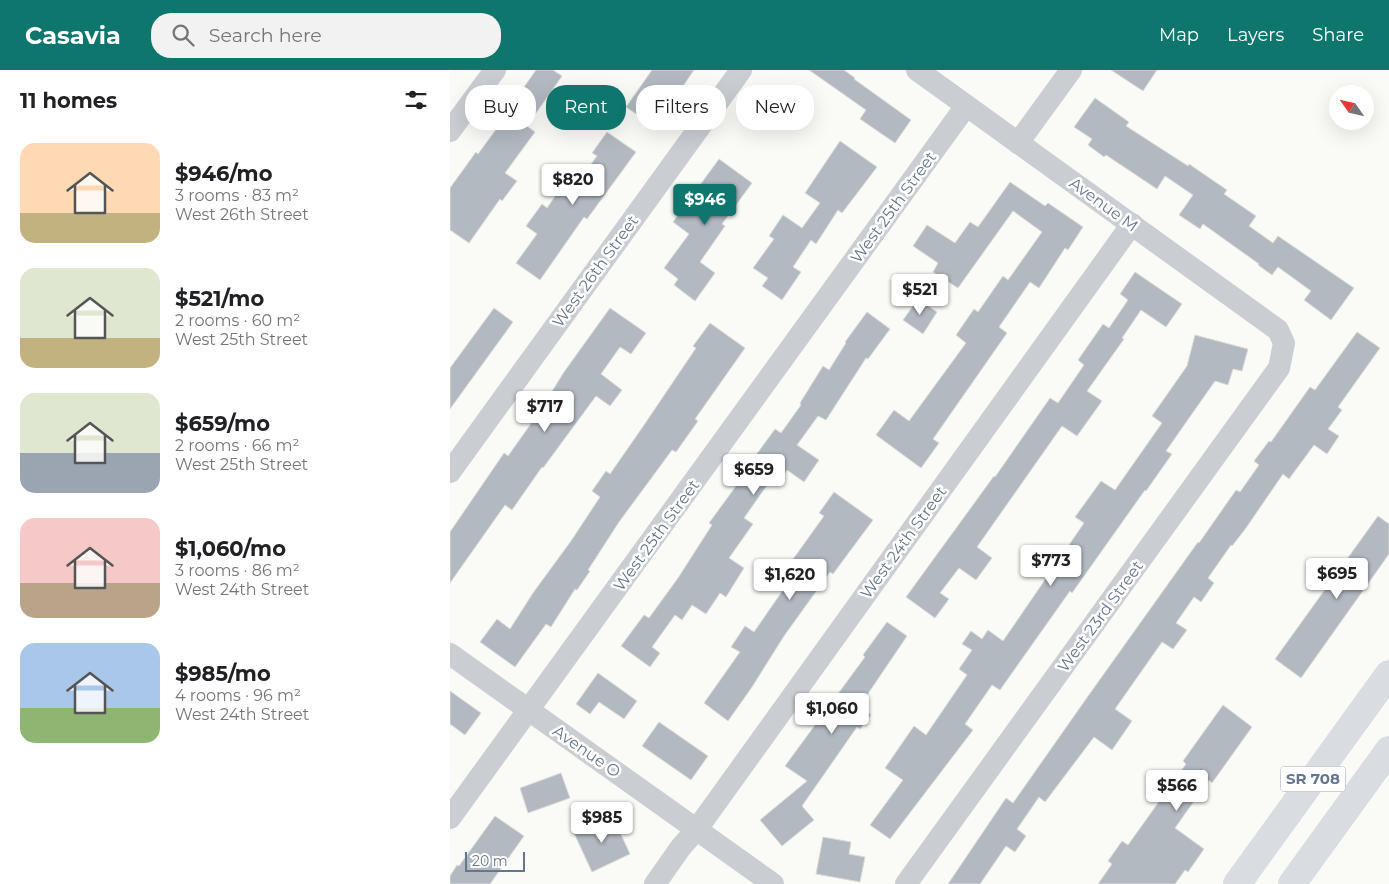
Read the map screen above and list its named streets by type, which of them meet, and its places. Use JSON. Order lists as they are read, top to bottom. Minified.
{"streets":{"main road":["SR 708"],"street":["Avenue M","West 25th Street","West 26th Street","West 24th Street","West 23rd Street","Avenue O"]},"crossings":[["Avenue M","West 25th Street"],["Avenue M","West 24th Street"],["Avenue M","West 23rd Street"],["West 25th Street","Avenue O"],["West 24th Street","Avenue O"]],"scale_bar":"20 m","north":"top left","page":{"header":"Casavia","search":"Search here","nav":["Map","Layers","Share"],"heading":"11 homes","chip":["Buy","Rent","Filters","New"],"list":[{"name":"$946/mo","note":"3 rooms · 83 m² · West 26th Street"},{"name":"$521/mo","note":"2 rooms · 60 m² · West 25th Street"},{"name":"$659/mo","note":"2 rooms · 66 m² · West 25th Street"},{"name":"$1,060/mo","note":"3 rooms · 86 m² · West 24th Street"},{"name":"$985/mo","note":"4 rooms · 96 m² · West 24th Street"}],"price":["$820","$946","$521","$717","$659","$773","$695","$1,620","$1,060","$566","$985"],"scale":"20 m"}}
